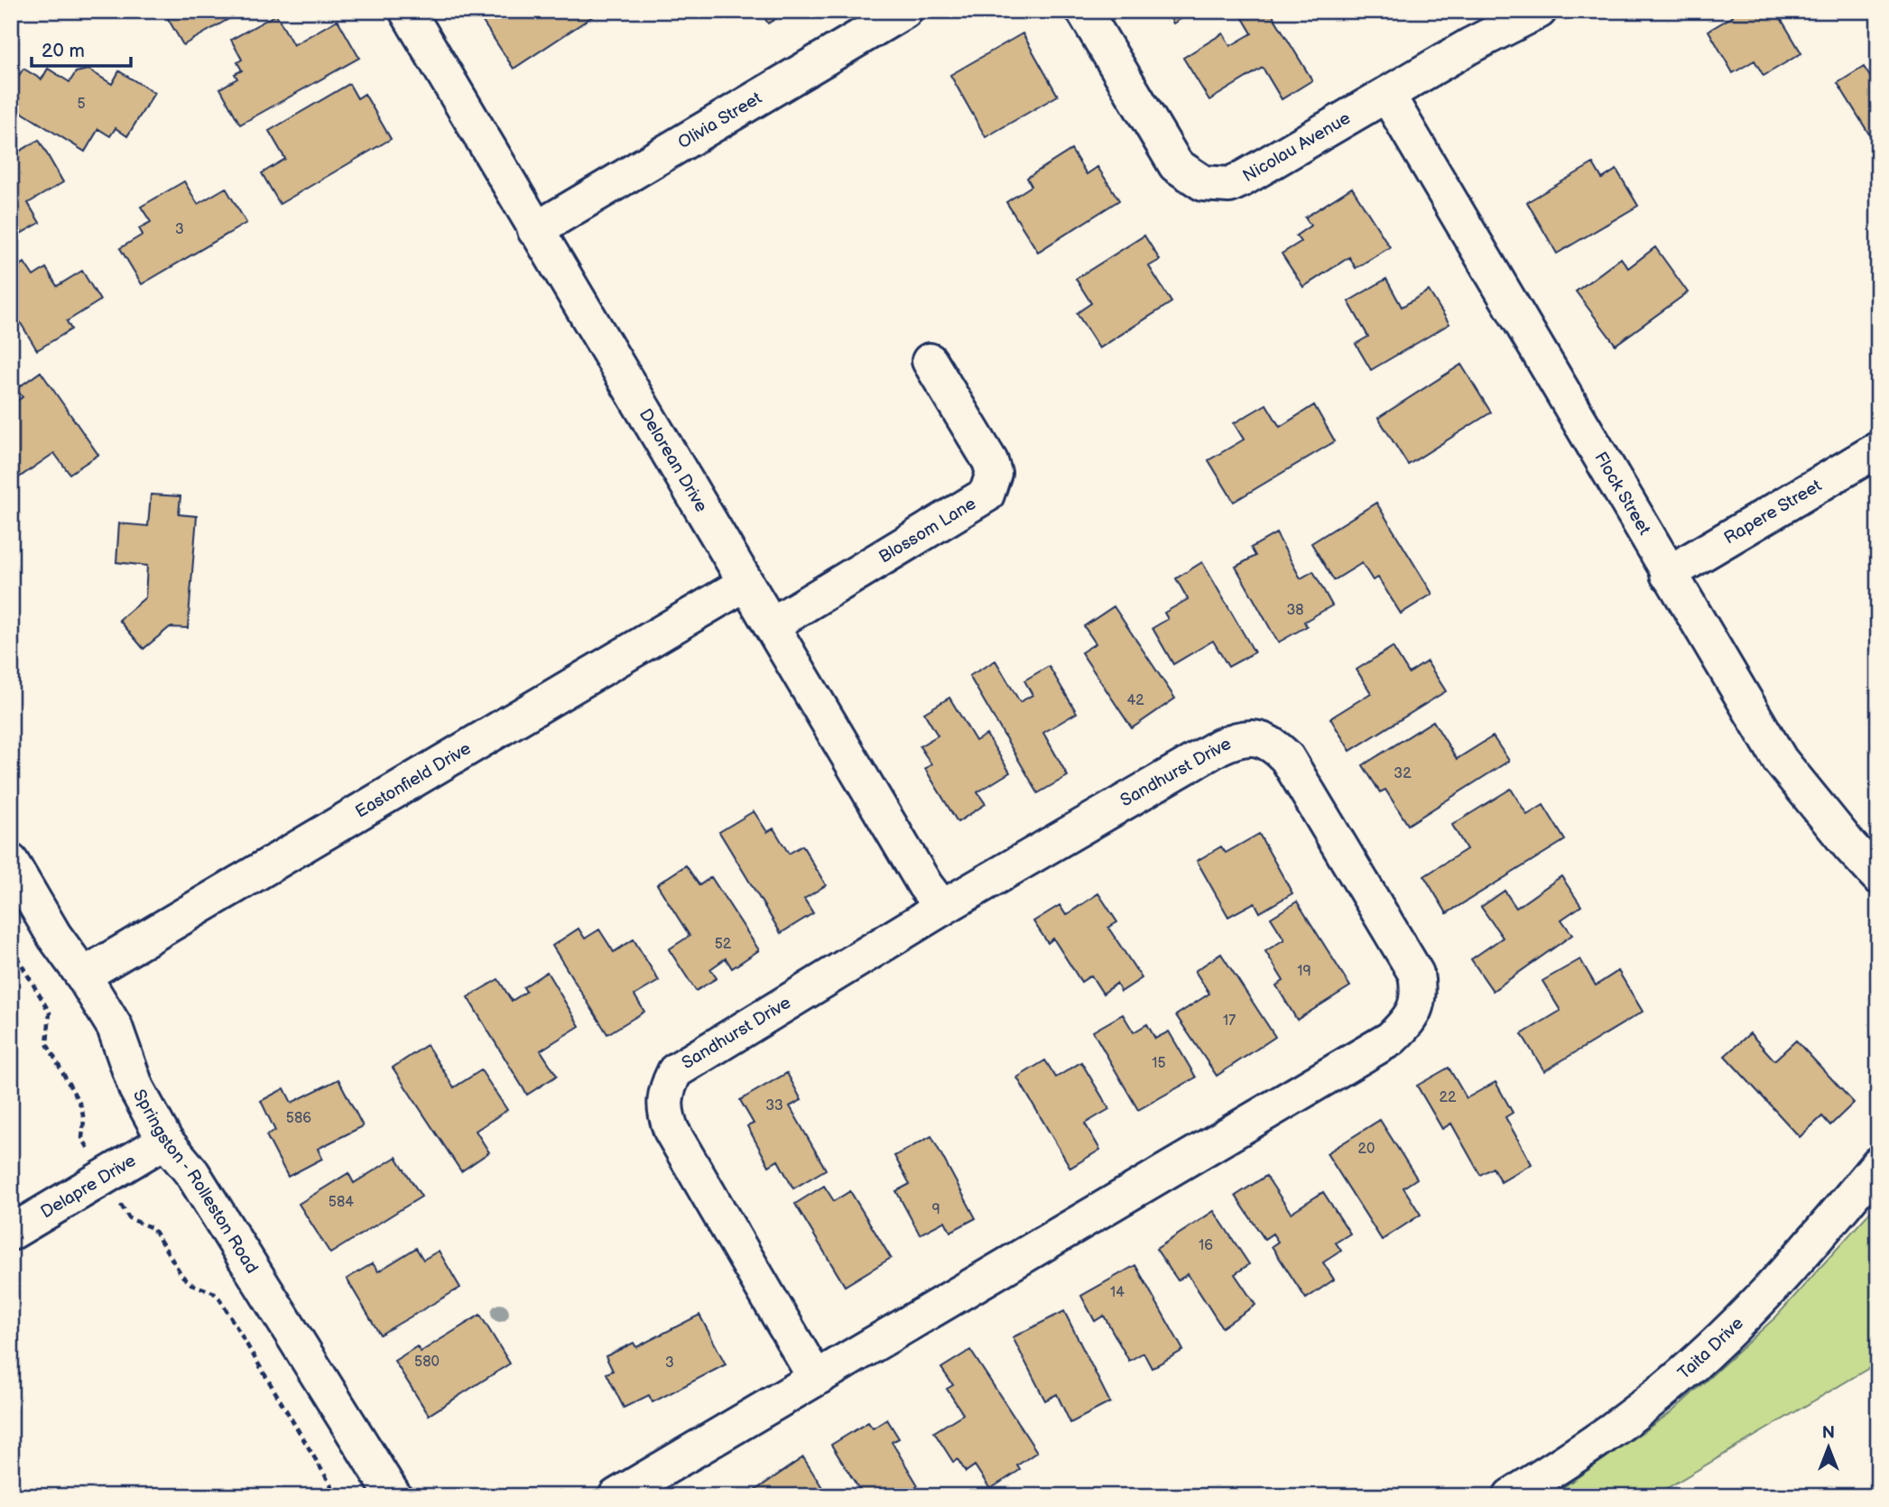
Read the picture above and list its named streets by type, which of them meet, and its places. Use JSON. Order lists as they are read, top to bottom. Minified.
{"streets":{"street":["Olivia Street","Nicolau Avenue","Delorean Drive","Flock Street","Rapere Street","Blossom Lane","Sandhurst Drive","Eastonfield Drive","Springston - Rolleston Road","Delapre Drive","Taita Drive"]},"crossings":[["Olivia Street","Delorean Drive"],["Nicolau Avenue","Flock Street"],["Delorean Drive","Blossom Lane"],["Delorean Drive","Sandhurst Drive"],["Delorean Drive","Eastonfield Drive"],["Flock Street","Rapere Street"],["Eastonfield Drive","Springston - Rolleston Road"],["Springston - Rolleston Road","Delapre Drive"]],"house_numbers":["5","3","38","42","32","52","19","17","15","22","33","586","20","584","9","16","14","580","3"],"scale_bar":"20 m","north":"top"}
